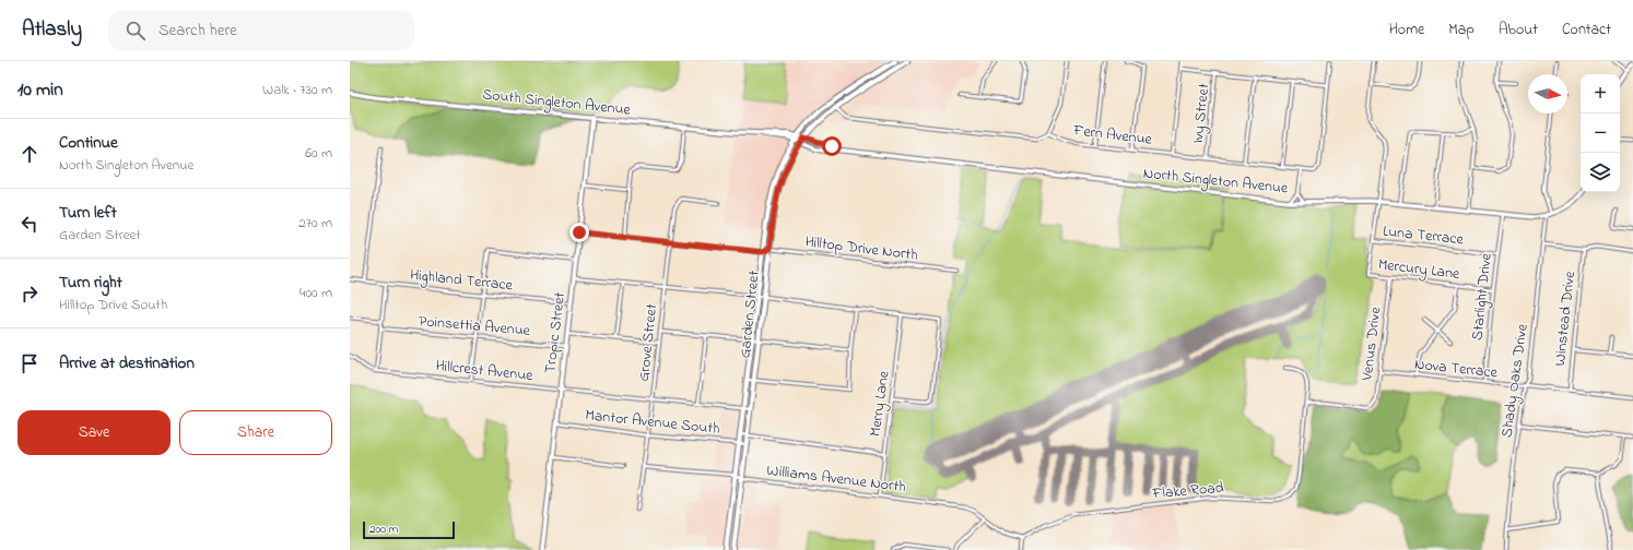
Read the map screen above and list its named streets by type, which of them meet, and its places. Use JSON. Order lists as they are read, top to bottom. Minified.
{"streets":{"main road":["Garden Street"],"street":["South Singleton Avenue","Ivy Street","Fern Avenue","North Singleton Avenue","Luna Terrace","Hilltop Drive North","Mercury Lane","Highland Terrace","Starlight Drive","Winstead Drive","Poinsettia Avenue","Tropic Street","Grove Street","Venus Drive","Nova Terrace","Hillcrest Avenue","Shady Oaks Drive","Merry Lane","Mantor Avenue South","Williams Avenue North","Flake Road"]},"crossings":[["South Singleton Avenue","North Singleton Avenue"],["South Singleton Avenue","Garden Street"],["South Singleton Avenue","Tropic Street"],["Ivy Street","Fern Avenue"],["North Singleton Avenue","Starlight Drive"],["North Singleton Avenue","Garden Street"],["North Singleton Avenue","Shady Oaks Drive"],["Luna Terrace","Mercury Lane"],["Luna Terrace","Starlight Drive"],["Hilltop Drive North","Garden Street"],["Mercury Lane","Starlight Drive"],["Mercury Lane","Venus Drive"],["Highland Terrace","Tropic Street"],["Starlight Drive","Nova Terrace"],["Garden Street","Hillcrest Avenue"],["Garden Street","Mantor Avenue South"],["Garden Street","Williams Avenue North"],["Winstead Drive","Nova Terrace"],["Poinsettia Avenue","Tropic Street"],["Tropic Street","Hillcrest Avenue"],["Tropic Street","Mantor Avenue South"],["Grove Street","Hillcrest Avenue"],["Grove Street","Mantor Avenue South"],["Grove Street","Williams Avenue North"],["Venus Drive","Nova Terrace"],["Venus Drive","Flake Road"],["Nova Terrace","Shady Oaks Drive"],["Merry Lane","Williams Avenue North"],["Williams Avenue North","Flake Road"]],"scale_bar":"200 m","north":"right","page":{"header":"Atlasly","search":"Search here","nav":["Home","Map","About","Contact"],"heading":["10 min","Walk · 730 m"],"map_buttons":["+","−"],"list":[["Continue","North Singleton Avenue","60 m"],["Turn left","Garden Street","270 m"],["Turn right","Hilltop Drive South","400 m"],"Arrive at destination"],"buttons":["Save","Share"],"scale":"200 m"}}
